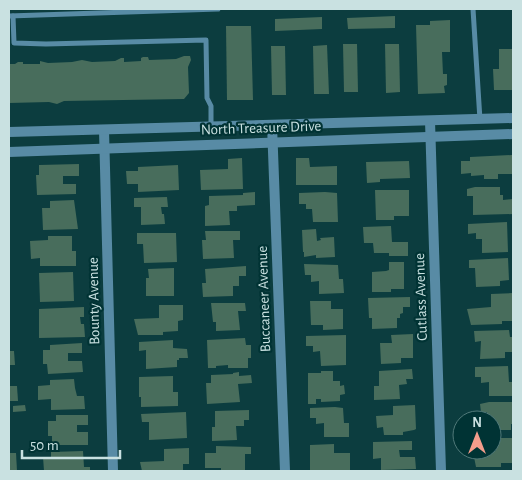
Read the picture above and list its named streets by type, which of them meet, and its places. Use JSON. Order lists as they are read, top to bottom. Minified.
{"streets":{"street":["North Treasure Drive","Cutlass Avenue","Buccaneer Avenue","Bounty Avenue"]},"crossings":[["North Treasure Drive","Cutlass Avenue"],["North Treasure Drive","Buccaneer Avenue"],["North Treasure Drive","Bounty Avenue"]],"scale_bar":"50 m","north":"top"}
